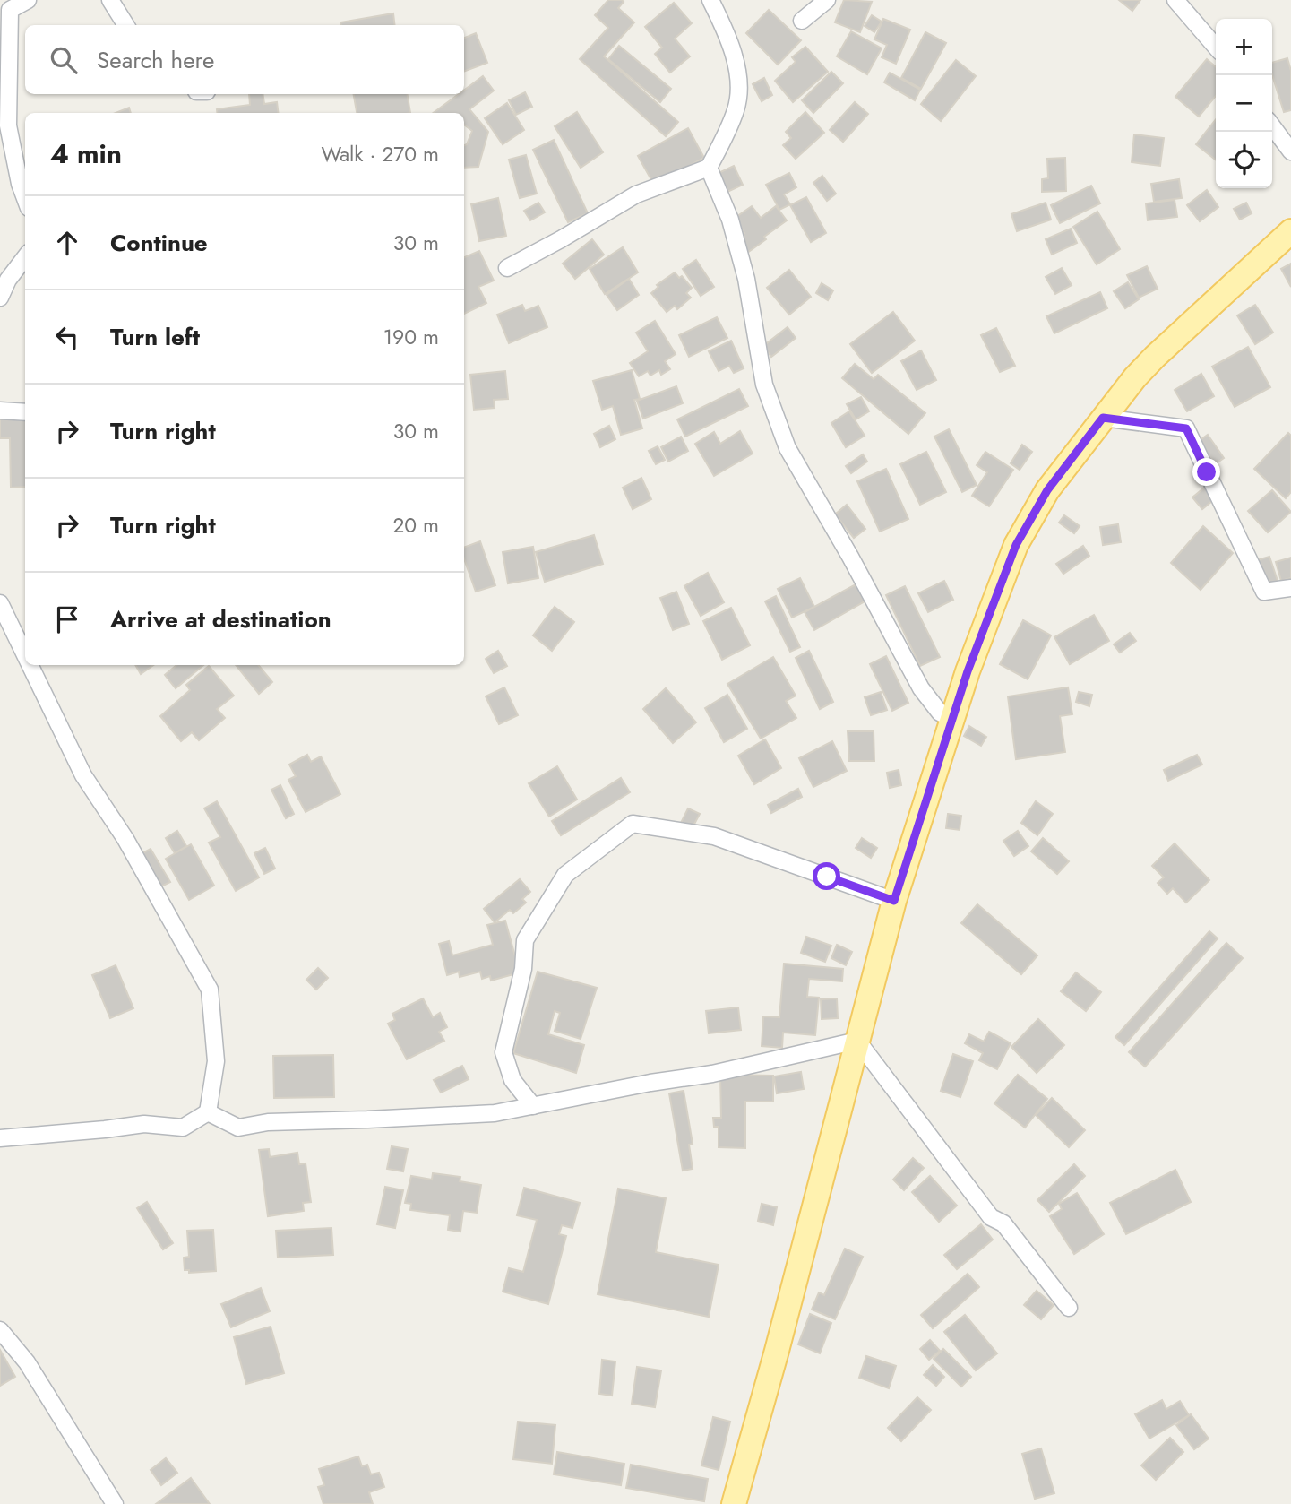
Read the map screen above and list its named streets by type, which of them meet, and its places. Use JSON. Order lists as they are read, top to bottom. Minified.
{"page":{"map_buttons":["+","−"],"search":"Search here","heading":["4 min","Walk · 270 m"],"list":[["Continue","30 m"],["Turn left","190 m"],["Turn right","30 m"],["Turn right","20 m"],"Arrive at destination"]}}
